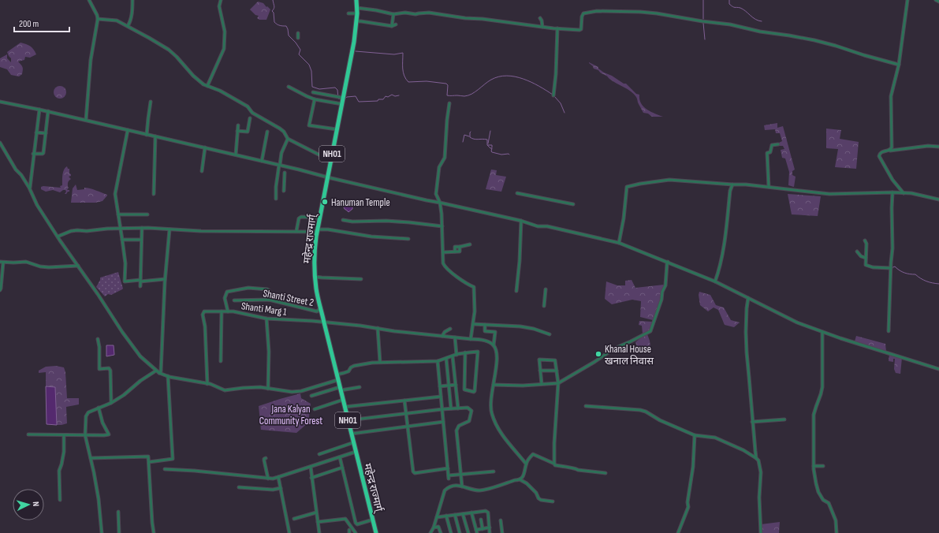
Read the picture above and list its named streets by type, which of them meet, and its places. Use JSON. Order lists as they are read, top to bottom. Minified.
{"streets":{"highway":["NH01","महेन्द्र राज्मार्ग्"],"street":["Shanti Street 2","Shanti Marg 1"]},"crossings":[["महेन्द्र राज्मार्ग्","Shanti Street 2"],["महेन्द्र राज्मार्ग्","Shanti Marg 1"]],"parks":["Jana Kalyan Community Forest"],"places":["Hanuman Temple","Khanal House खनाल निवास"],"scale_bar":"200 m","north":"right"}
